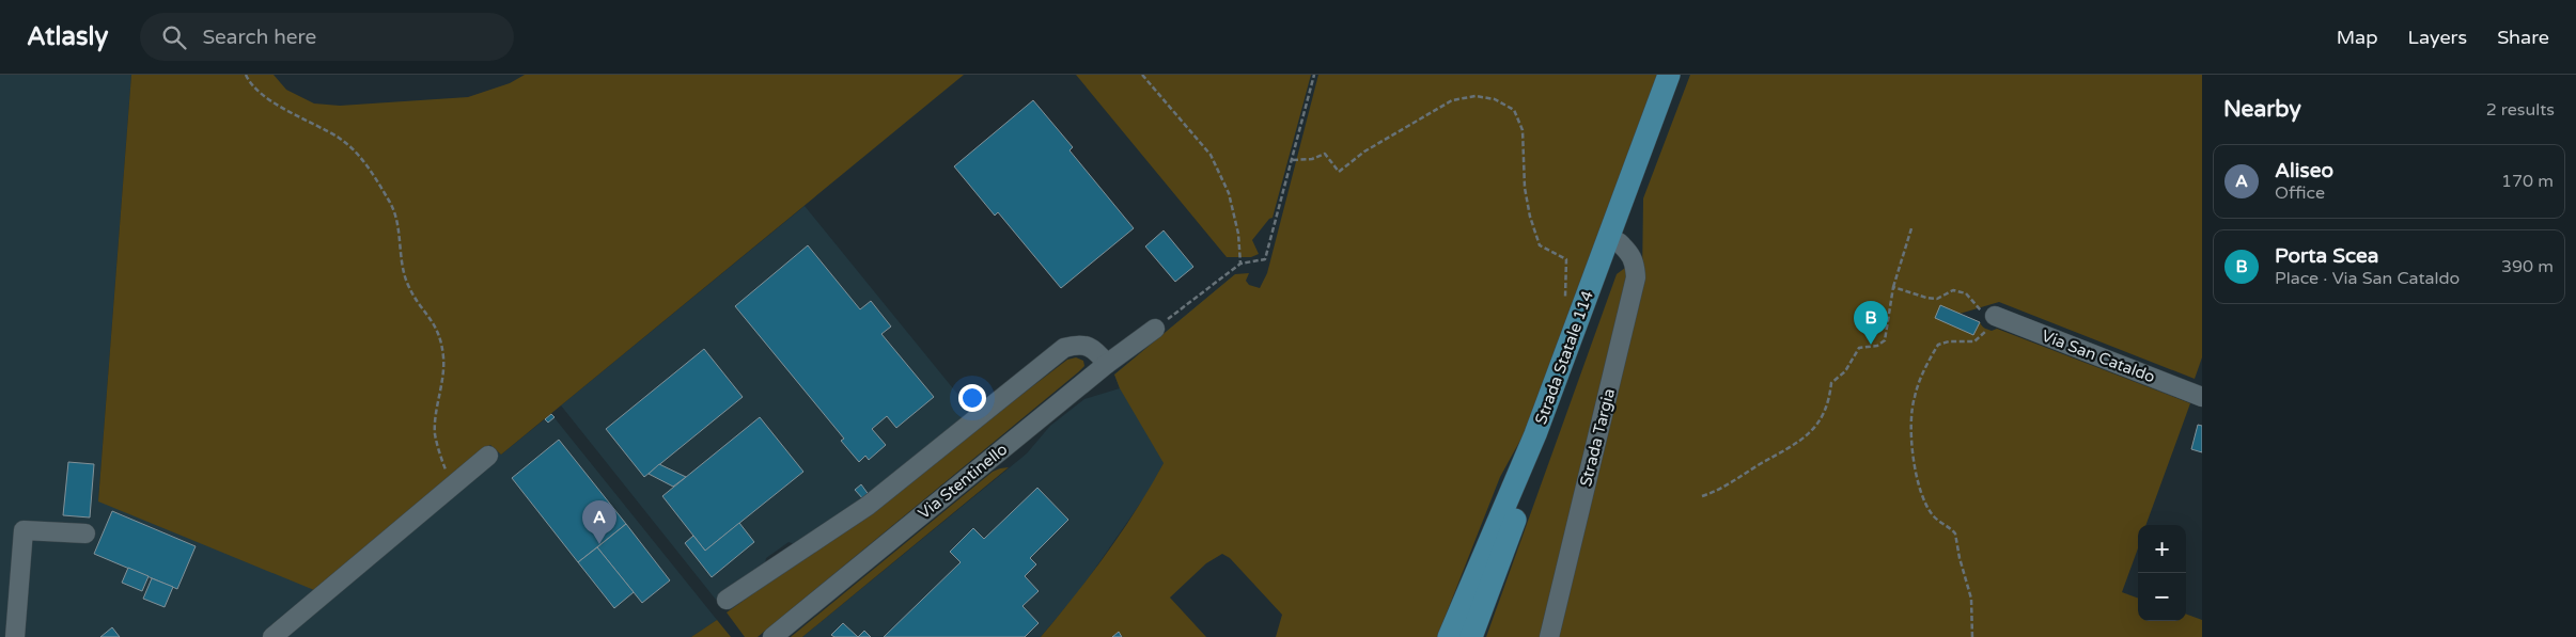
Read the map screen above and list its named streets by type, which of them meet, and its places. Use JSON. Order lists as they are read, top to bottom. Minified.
{"streets":{"main road":["Strada Statale 114"],"street":["Via San Cataldo","Strada Targia","Via Stentinello"]},"crossings":[["Strada Statale 114","Strada Targia"]],"page":{"header":"Atlasly","search":"Search here","nav":["Map","Layers","Share"],"heading":["Nearby","2 results"],"list":[{"mark":"A","name":"Aliseo","note":"Office","value":"170 m"},{"mark":"B","name":"Porta Scea","note":"Place · Via San Cataldo","value":"390 m"}],"pins":["B","A"],"map_buttons":["+","−"]}}
